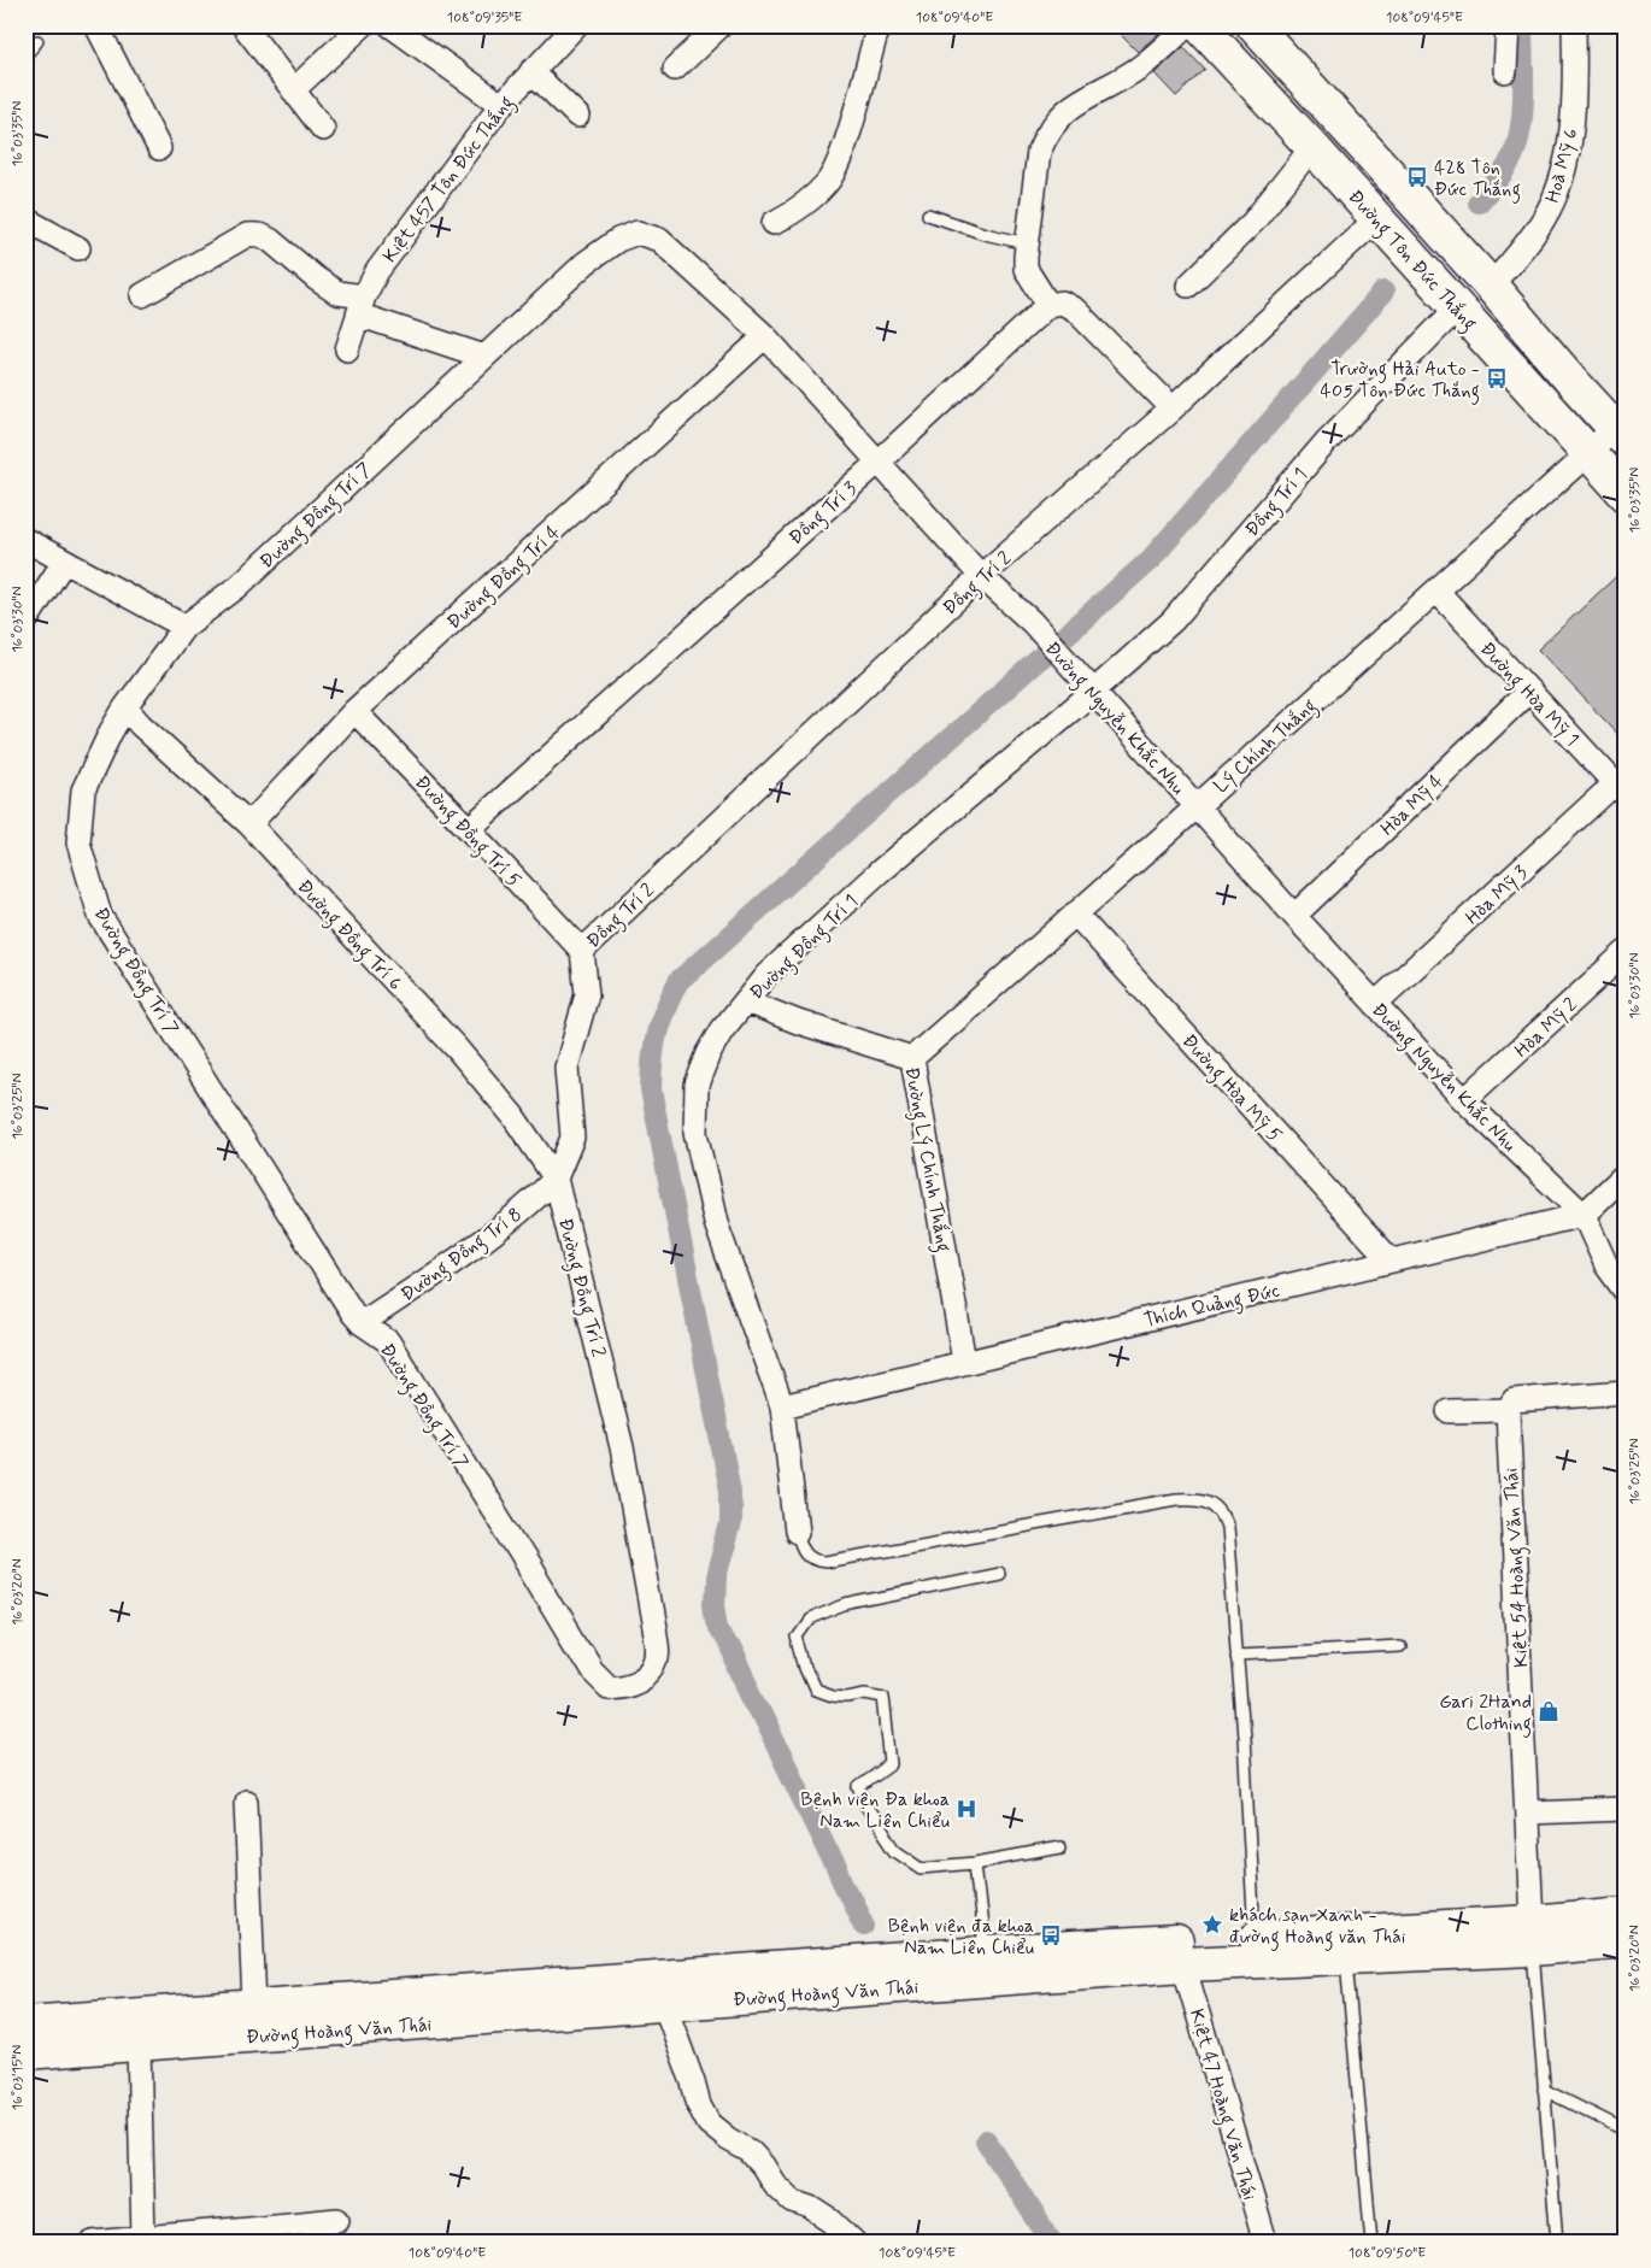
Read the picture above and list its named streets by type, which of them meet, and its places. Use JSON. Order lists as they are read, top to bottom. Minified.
{"streets":{"main road":["Đường Tôn Đức Thắng","Đường Hoàng Văn Thái"],"street":["Hoà Mỹ 6","Kiệt 457 Tôn Đức Thắng","Đồng Trí 1","Đồng Trí 3","Đường Đồng Trí 7","Đường Đồng Trí 4","Đồng Trí 2","Đường Hòa Mỹ 1","Đường Nguyễn Khắc Nhu","Lý Chính Thắng","Hòa Mỹ 4","Đường Đồng Trí 5","Hòa Mỹ 3","Đường Đồng Trí 6","Đường Đồng Trí 1","Hòa Mỹ 2","Đường Hòa Mỹ 5","Đường Lý Chính Thắng","Đường Đồng Trí 8","Đường Đồng Trí 2","Thích Quảng Đức","Kiệt 54 Hoàng Văn Thái","Kiệt 47 Hoàng Văn Thái"]},"crossings":[["Hoà Mỹ 6","Đường Tôn Đức Thắng"],["Đường Tôn Đức Thắng","Đồng Trí 1"],["Đường Tôn Đức Thắng","Đồng Trí 2"],["Đường Tôn Đức Thắng","Lý Chính Thắng"],["Đồng Trí 1","Đường Nguyễn Khắc Nhu"],["Đồng Trí 1","Đường Đồng Trí 1"],["Đồng Trí 3","Đường Nguyễn Khắc Nhu"],["Đồng Trí 3","Đường Đồng Trí 5"],["Đường Đồng Trí 7","Đường Nguyễn Khắc Nhu"],["Đường Đồng Trí 7","Đường Đồng Trí 6"],["Đường Đồng Trí 7","Đường Đồng Trí 8"],["Đường Đồng Trí 7","Đường Đồng Trí 2"],["Đường Đồng Trí 4","Đường Nguyễn Khắc Nhu"],["Đường Đồng Trí 4","Đường Đồng Trí 5"],["Đường Đồng Trí 4","Đường Đồng Trí 6"],["Đồng Trí 2","Đường Nguyễn Khắc Nhu"],["Đồng Trí 2","Đường Đồng Trí 5"],["Đường Hòa Mỹ 1","Lý Chính Thắng"],["Đường Hòa Mỹ 1","Hòa Mỹ 4"],["Đường Hòa Mỹ 1","Hòa Mỹ 3"],["Đường Nguyễn Khắc Nhu","Lý Chính Thắng"],["Đường Nguyễn Khắc Nhu","Hòa Mỹ 4"],["Đường Nguyễn Khắc Nhu","Hòa Mỹ 3"],["Đường Nguyễn Khắc Nhu","Đường Đồng Trí 1"],["Đường Nguyễn Khắc Nhu","Hòa Mỹ 2"],["Đường Nguyễn Khắc Nhu","Thích Quảng Đức"],["Lý Chính Thắng","Đường Hòa Mỹ 5"],["Lý Chính Thắng","Đường Lý Chính Thắng"],["Đường Đồng Trí 6","Đường Đồng Trí 8"],["Đường Đồng Trí 6","Đường Đồng Trí 2"],["Đường Đồng Trí 1","Đường Lý Chính Thắng"],["Đường Đồng Trí 1","Thích Quảng Đức"],["Đường Hòa Mỹ 5","Thích Quảng Đức"],["Đường Lý Chính Thắng","Thích Quảng Đức"],["Đường Đồng Trí 8","Đường Đồng Trí 2"],["Kiệt 54 Hoàng Văn Thái","Đường Hoàng Văn Thái"],["Đường Hoàng Văn Thái","Kiệt 47 Hoàng Văn Thái"]],"places":{"bus stop":["428 Tôn Đức Thắng","Trường Hải Auto - 405 Tôn Đức Thắng","Bệnh viện đa khoa Nam Liên Chiểu"],"shop":["Gari 2Hand Clothing"],"hospital":["Bệnh viện Đa khoa Nam Liên Chiểu"],"place":["khách sạn Xanh - đường Hoàng văn Thái"]},"coordinates":["108°09'35\"E","108°09'40\"E","108°09'45\"E","16°03'35\"N","16°03'30\"N","16°03'25\"N","16°03'20\"N","16°03'15\"N","108°09'50\"E"]}
